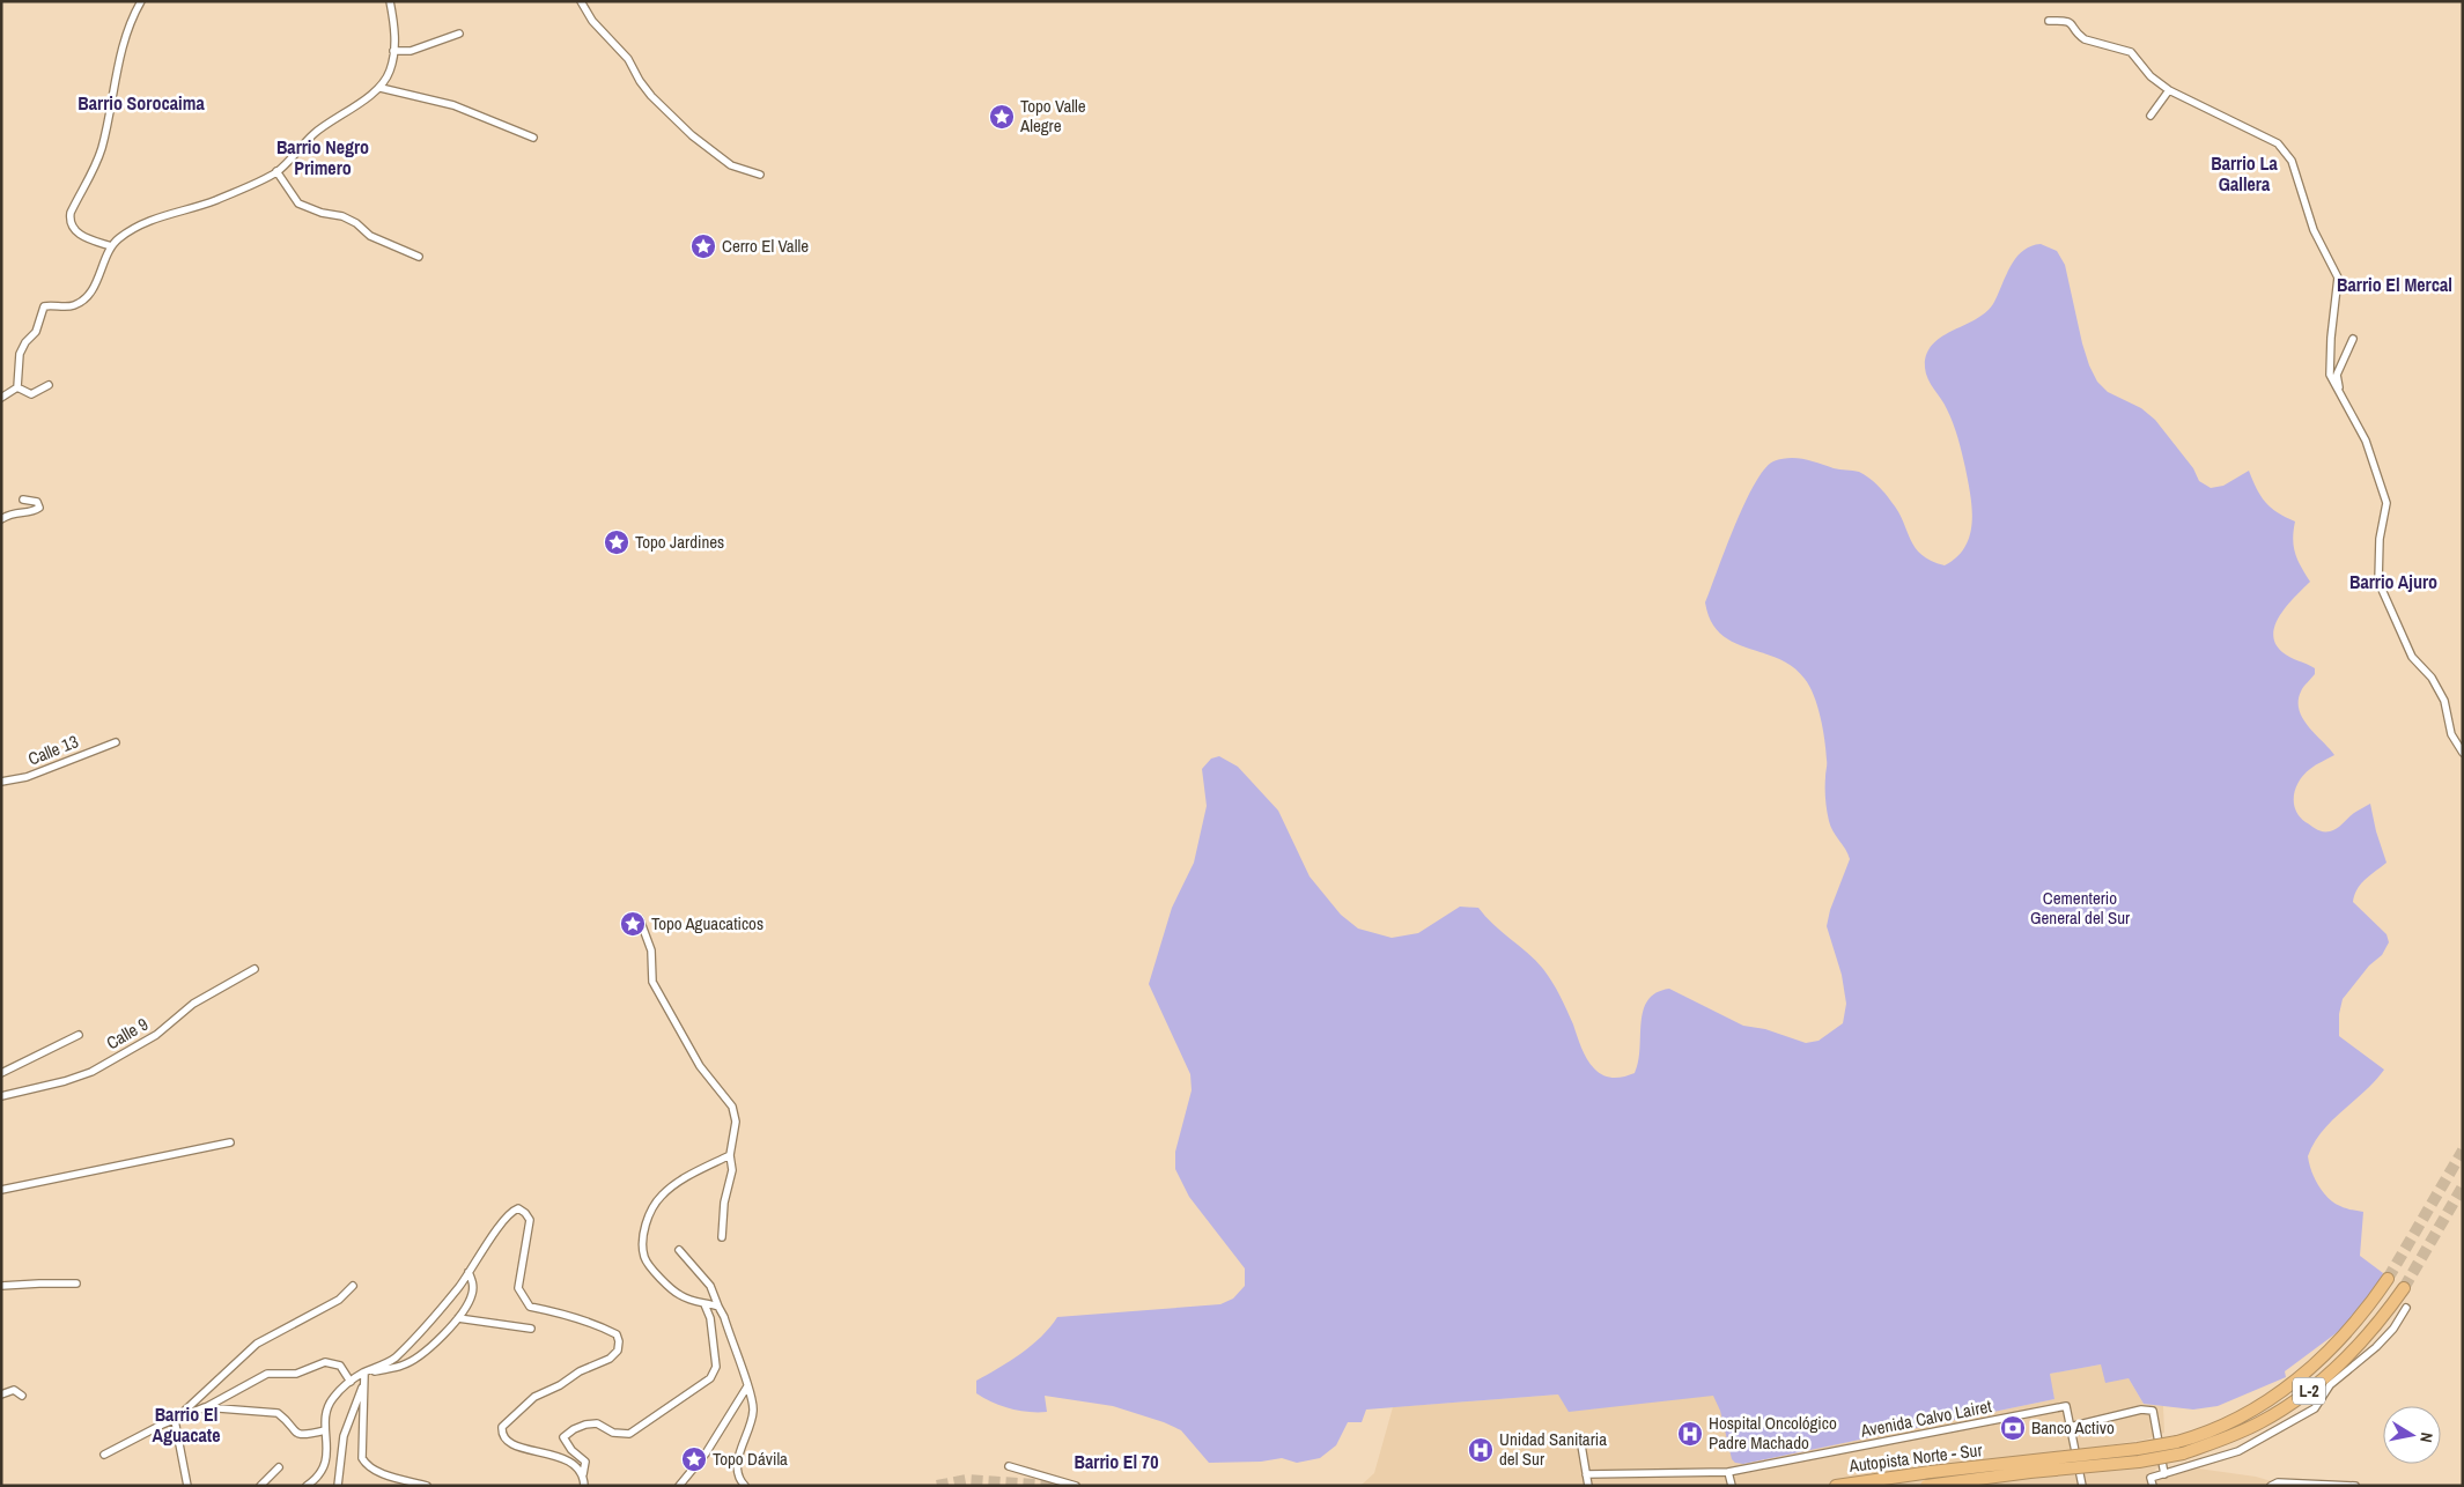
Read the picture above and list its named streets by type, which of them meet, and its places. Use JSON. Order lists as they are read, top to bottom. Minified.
{"streets":{"highway":["L-2","Autopista Norte - Sur"],"street":["Calle 13","Calle 9","Avenida Calvo Lairet"]},"districts":["Barrio Sorocaima","Barrio Negro Primero","Barrio La Gallera","Barrio El Mercal","Barrio Ajuro","Barrio El Aguacate","Barrio El 70"],"parks":["Cementerio General del Sur"],"places":{"place":["Topo Valle Alegre","Cerro El Valle","Topo Jardines","Topo Aguacaticos","Topo Dávila"],"bank":["Banco Activo"],"hospital":["Hospital Oncológico Padre Machado","Unidad Sanitaria del Sur"]},"north":"right"}
